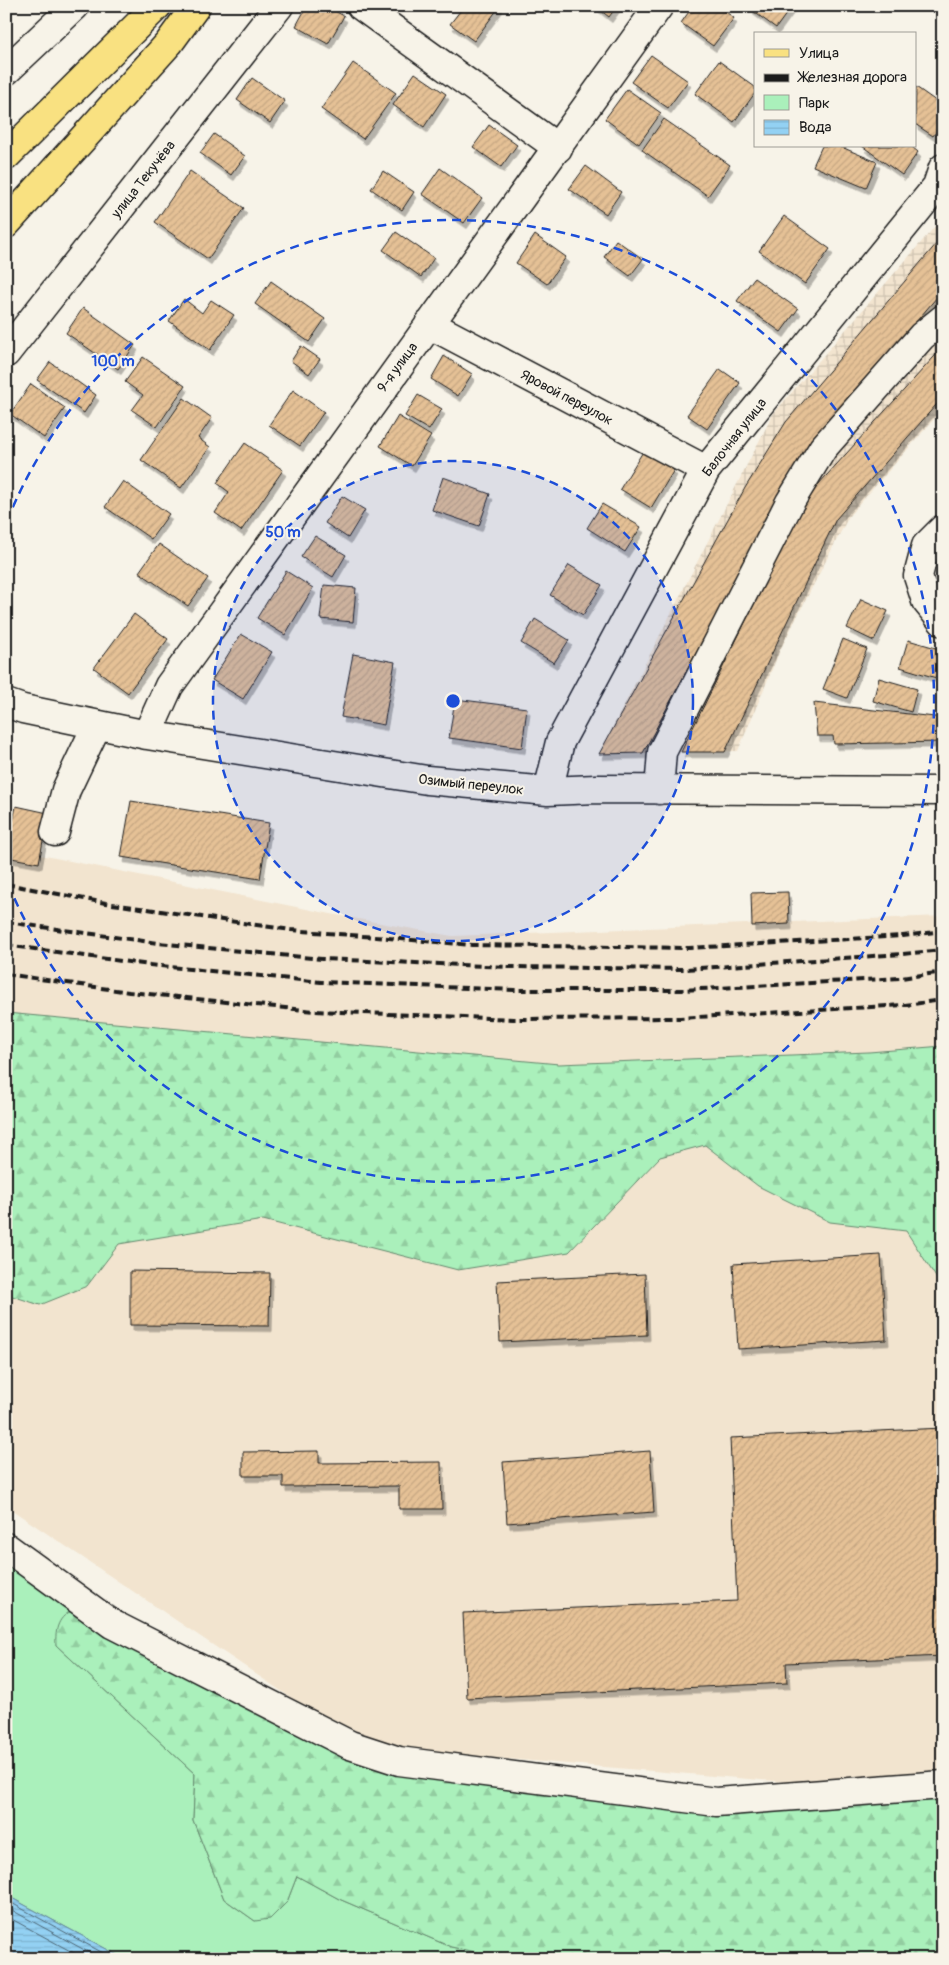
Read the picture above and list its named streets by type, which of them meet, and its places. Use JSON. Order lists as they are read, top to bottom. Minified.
{"streets":{"street":["улица Текучёва","9-я улица","Яровой переулок","Балочная улица","Озимый переулок"]},"crossings":[["9-я улица","Яровой переулок"],["9-я улица","Озимый переулок"],["Яровой переулок","Балочная улица"],["Балочная улица","Озимый переулок"]],"legend":["Улица","Железная дорога","Парк","Вода"],"rings":["100 m","50 m"]}
